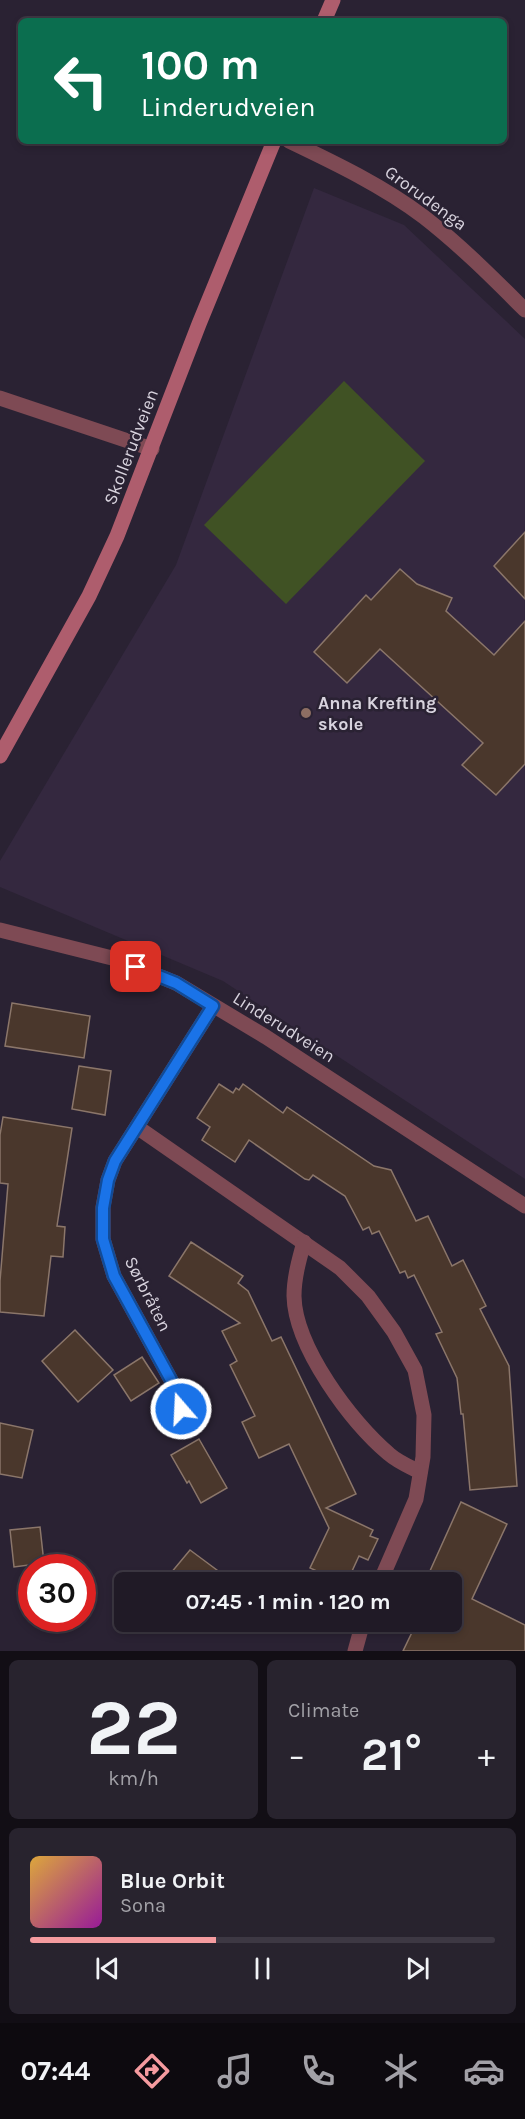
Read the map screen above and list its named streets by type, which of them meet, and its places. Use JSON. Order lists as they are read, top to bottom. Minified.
{"streets":{"street":["Grorudenga","Skollerudveien","Linderudveien","Sørbråten"]},"crossings":[["Linderudveien","Sørbråten"]],"places":["Anna Krefting skole"],"page":{"turn":["100 m","Linderudveien"],"limit":"30","trip":"07:45 · 1 min · 120 m","tile":[["22","km/h"],"Climate"],"heat":["−","21°","+"],"song":["Blue Orbit","Sona"],"tabs":"07:44"}}
